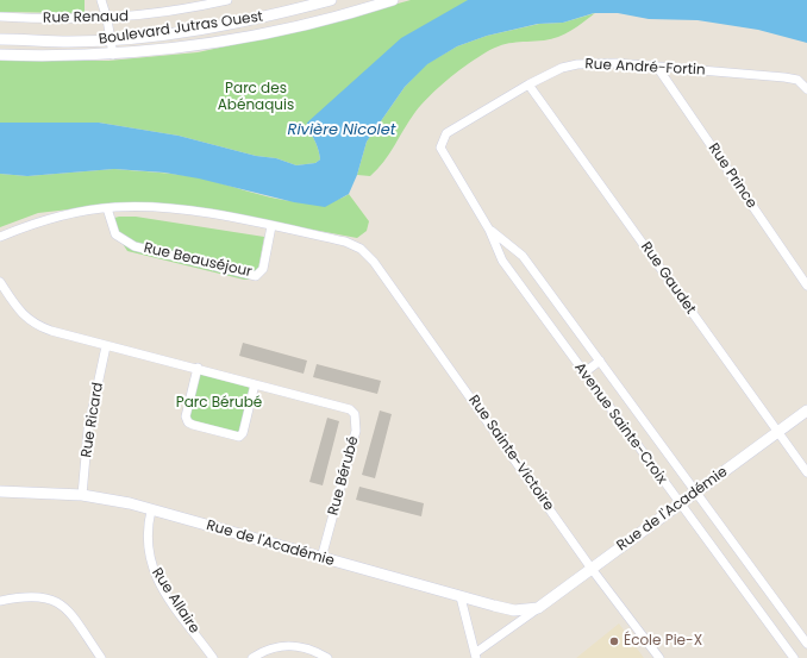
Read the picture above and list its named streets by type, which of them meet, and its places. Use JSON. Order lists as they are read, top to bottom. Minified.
{"streets":{"street":["Rue Renaud","Boulevard Jutras Ouest","Rue André-Fortin","Rue Prince","Rue Beauséjour","Rue Gaudet","Rue Ricard","Avenue Sainte-Croix","Rue Sainte-Victoire","Rue Bérubé","Rue de l'Académie","Rue Allaire"]},"crossings":[["Rue André-Fortin","Rue Prince"],["Rue André-Fortin","Rue Gaudet"],["Rue André-Fortin","Avenue Sainte-Croix"],["Rue Beauséjour","Rue Sainte-Victoire"],["Rue Gaudet","Rue de l'Académie"],["Rue Ricard","Rue Bérubé"],["Rue Ricard","Rue de l'Académie"],["Avenue Sainte-Croix","Rue de l'Académie"],["Rue Sainte-Victoire","Rue de l'Académie"],["Rue Bérubé","Rue de l'Académie"],["Rue de l'Académie","Rue Allaire"]],"water":["Rivière Nicolet"],"parks":["Parc des Abénaquis","Parc Bérubé"],"places":["École Pie-X"]}
